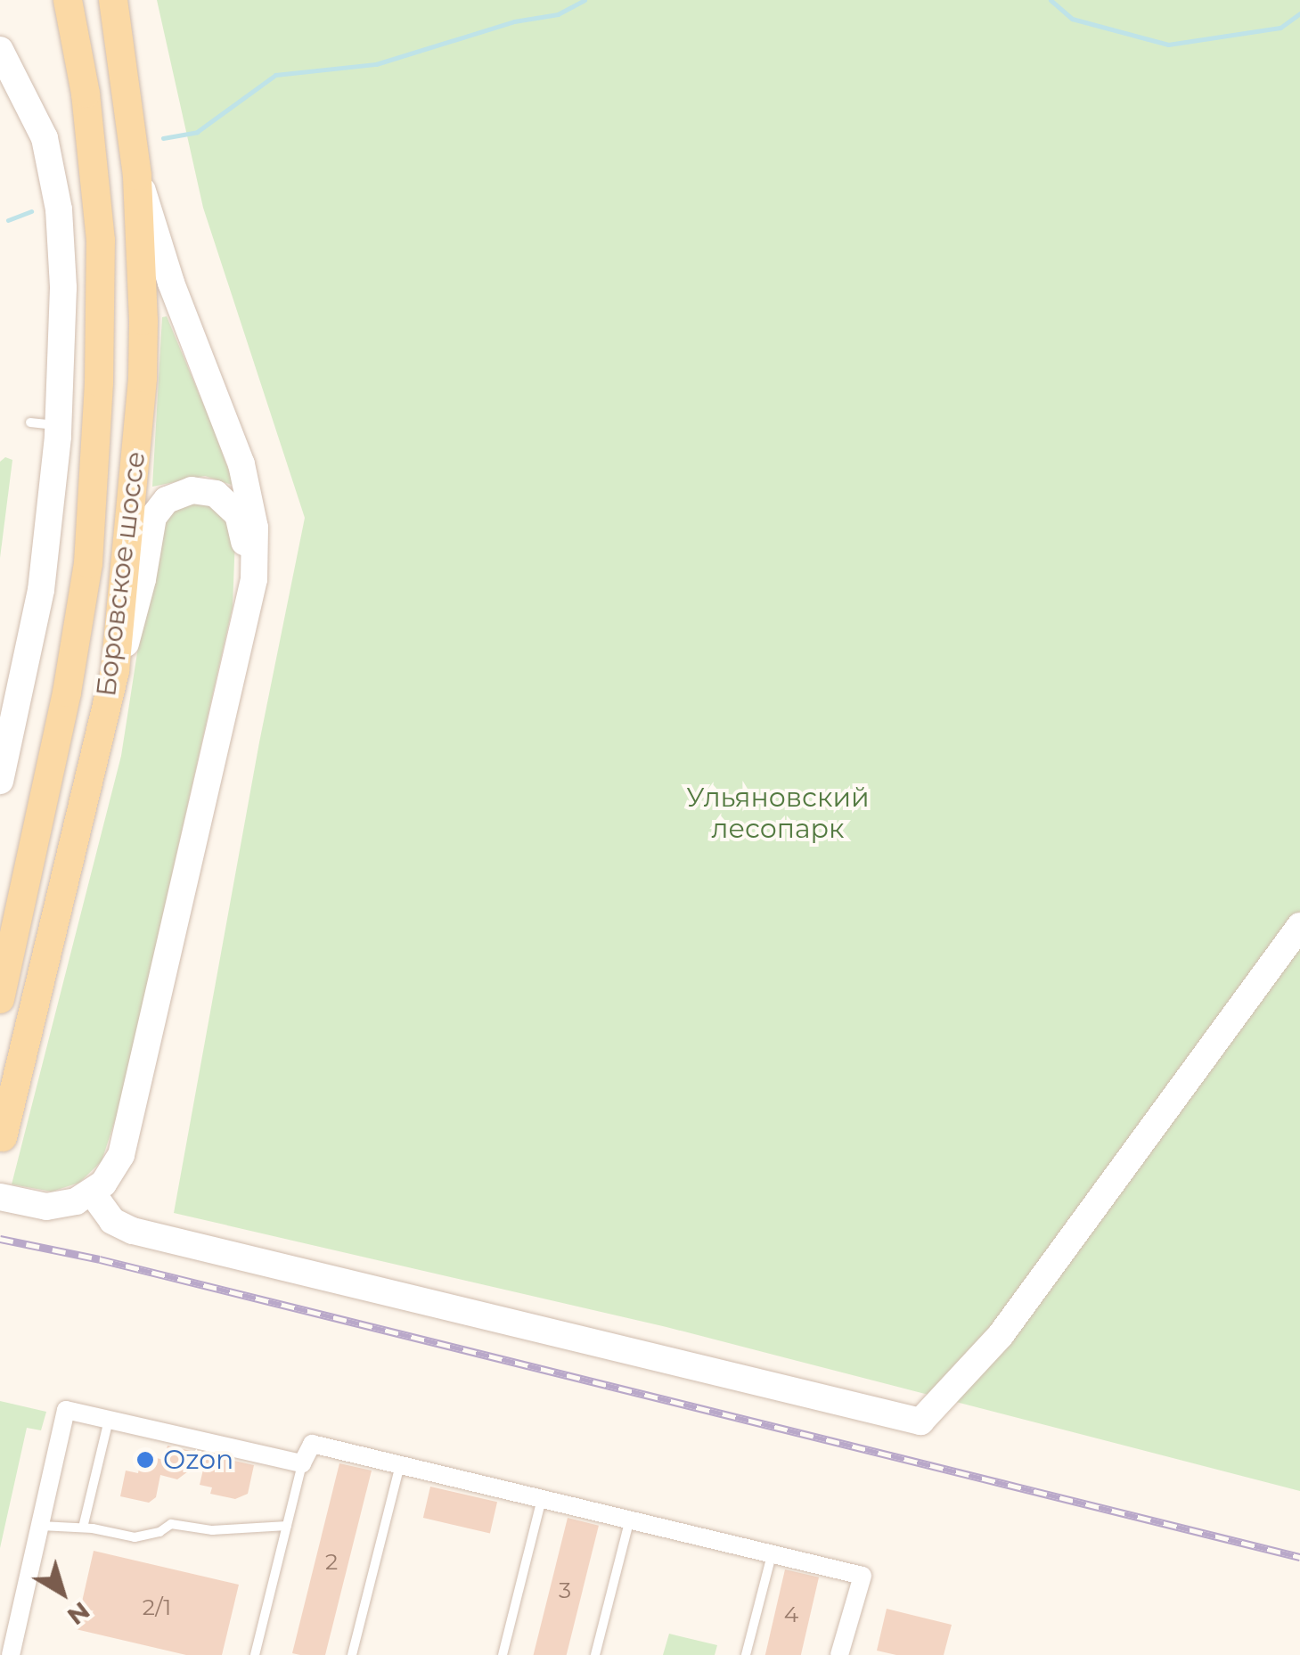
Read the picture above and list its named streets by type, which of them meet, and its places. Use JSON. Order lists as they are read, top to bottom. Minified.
{"streets":{"main road":["Боровское шоссе"]},"parks":["Ульяновский лесопарк"],"places":["Ozon"],"house_numbers":["2","3","2/1","4"],"north":"bottom right"}
